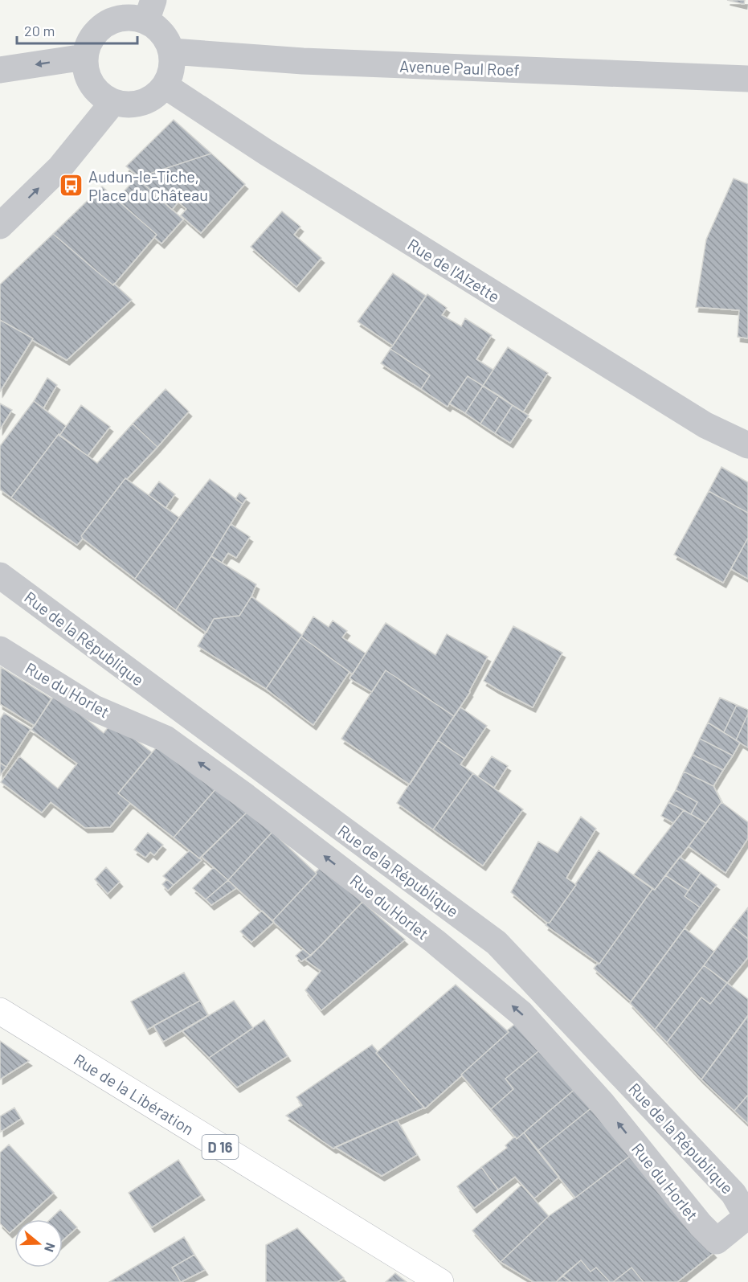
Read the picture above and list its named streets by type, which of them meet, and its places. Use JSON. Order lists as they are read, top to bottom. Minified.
{"streets":{"main road":["Rue de la Libération","D 16"],"street":["Avenue Paul Roef","Rue de l'Alzette","Rue de la République","Rue du Horlet"]},"crossings":[["Avenue Paul Roef","Rue de l'Alzette"],["Rue de la République","Rue du Horlet"]],"one_way":["Rue du Horlet"],"places":{"bus stop":["Audun-le-Tiche, Place du Château"]},"scale_bar":"20 m","north":"right"}
